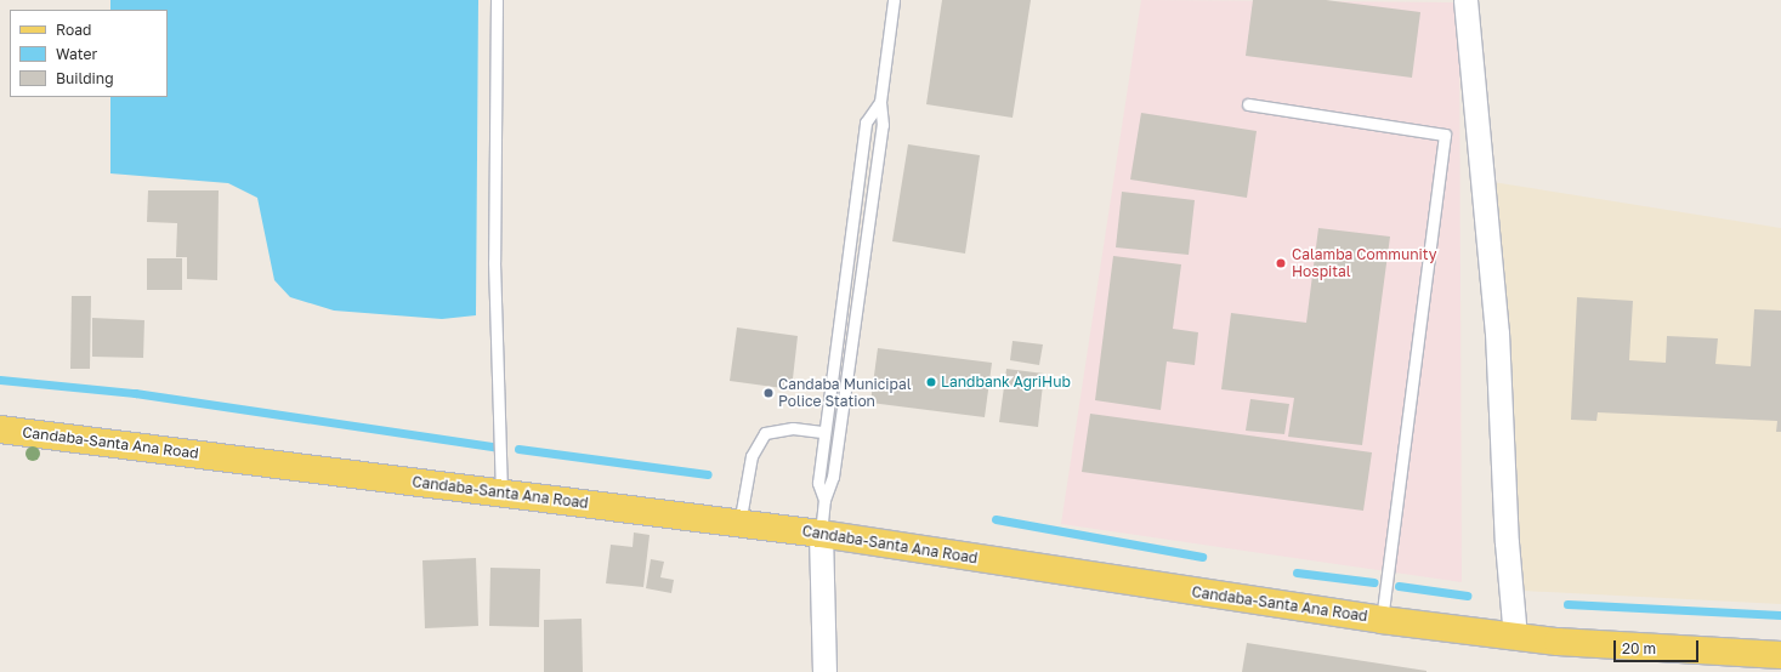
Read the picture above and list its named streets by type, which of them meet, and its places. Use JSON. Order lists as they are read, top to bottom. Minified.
{"streets":{"main road":["Candaba-Santa Ana Road"]},"places":["Calamba Community Hospital","Landbank AgriHub","Candaba Municipal Police Station"],"legend":["Road","Water","Building"],"scale_bar":"20 m"}
